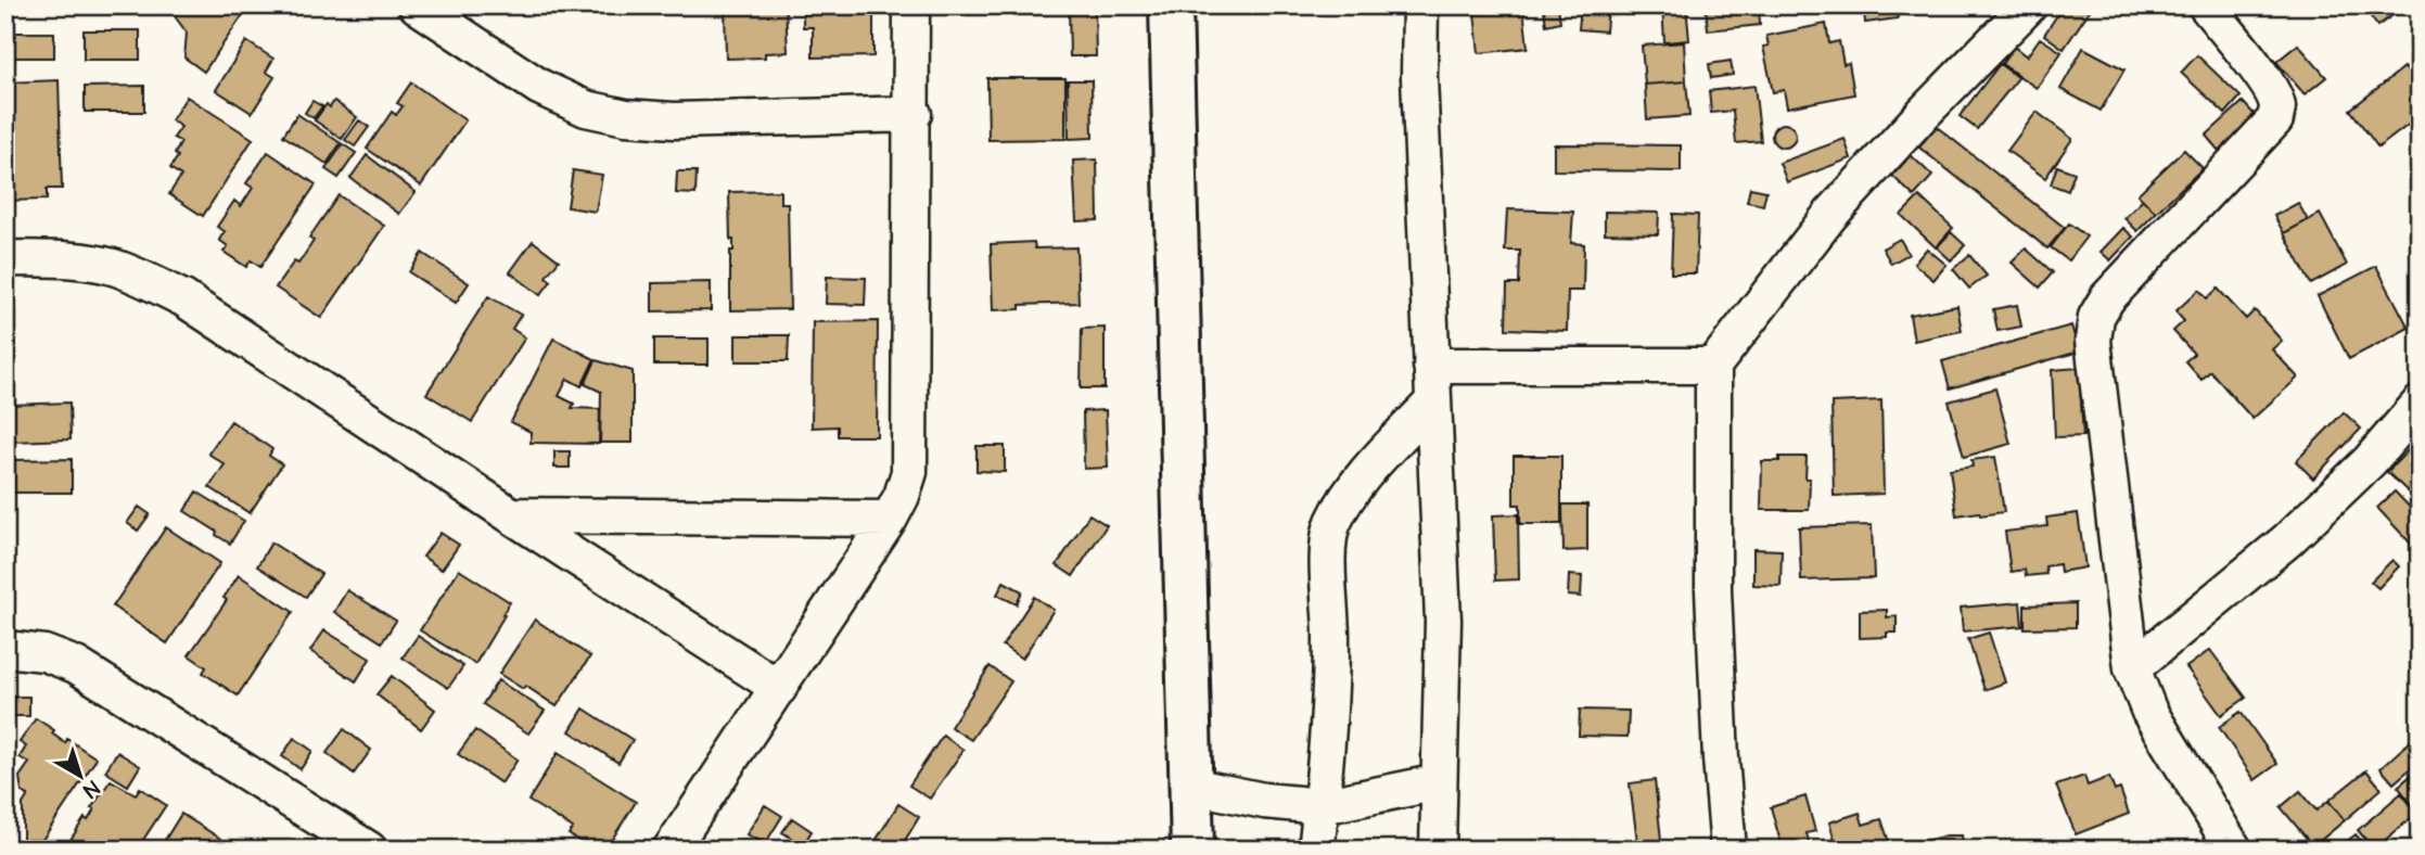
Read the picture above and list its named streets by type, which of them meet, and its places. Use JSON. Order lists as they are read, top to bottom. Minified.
{"north":"bottom right"}
